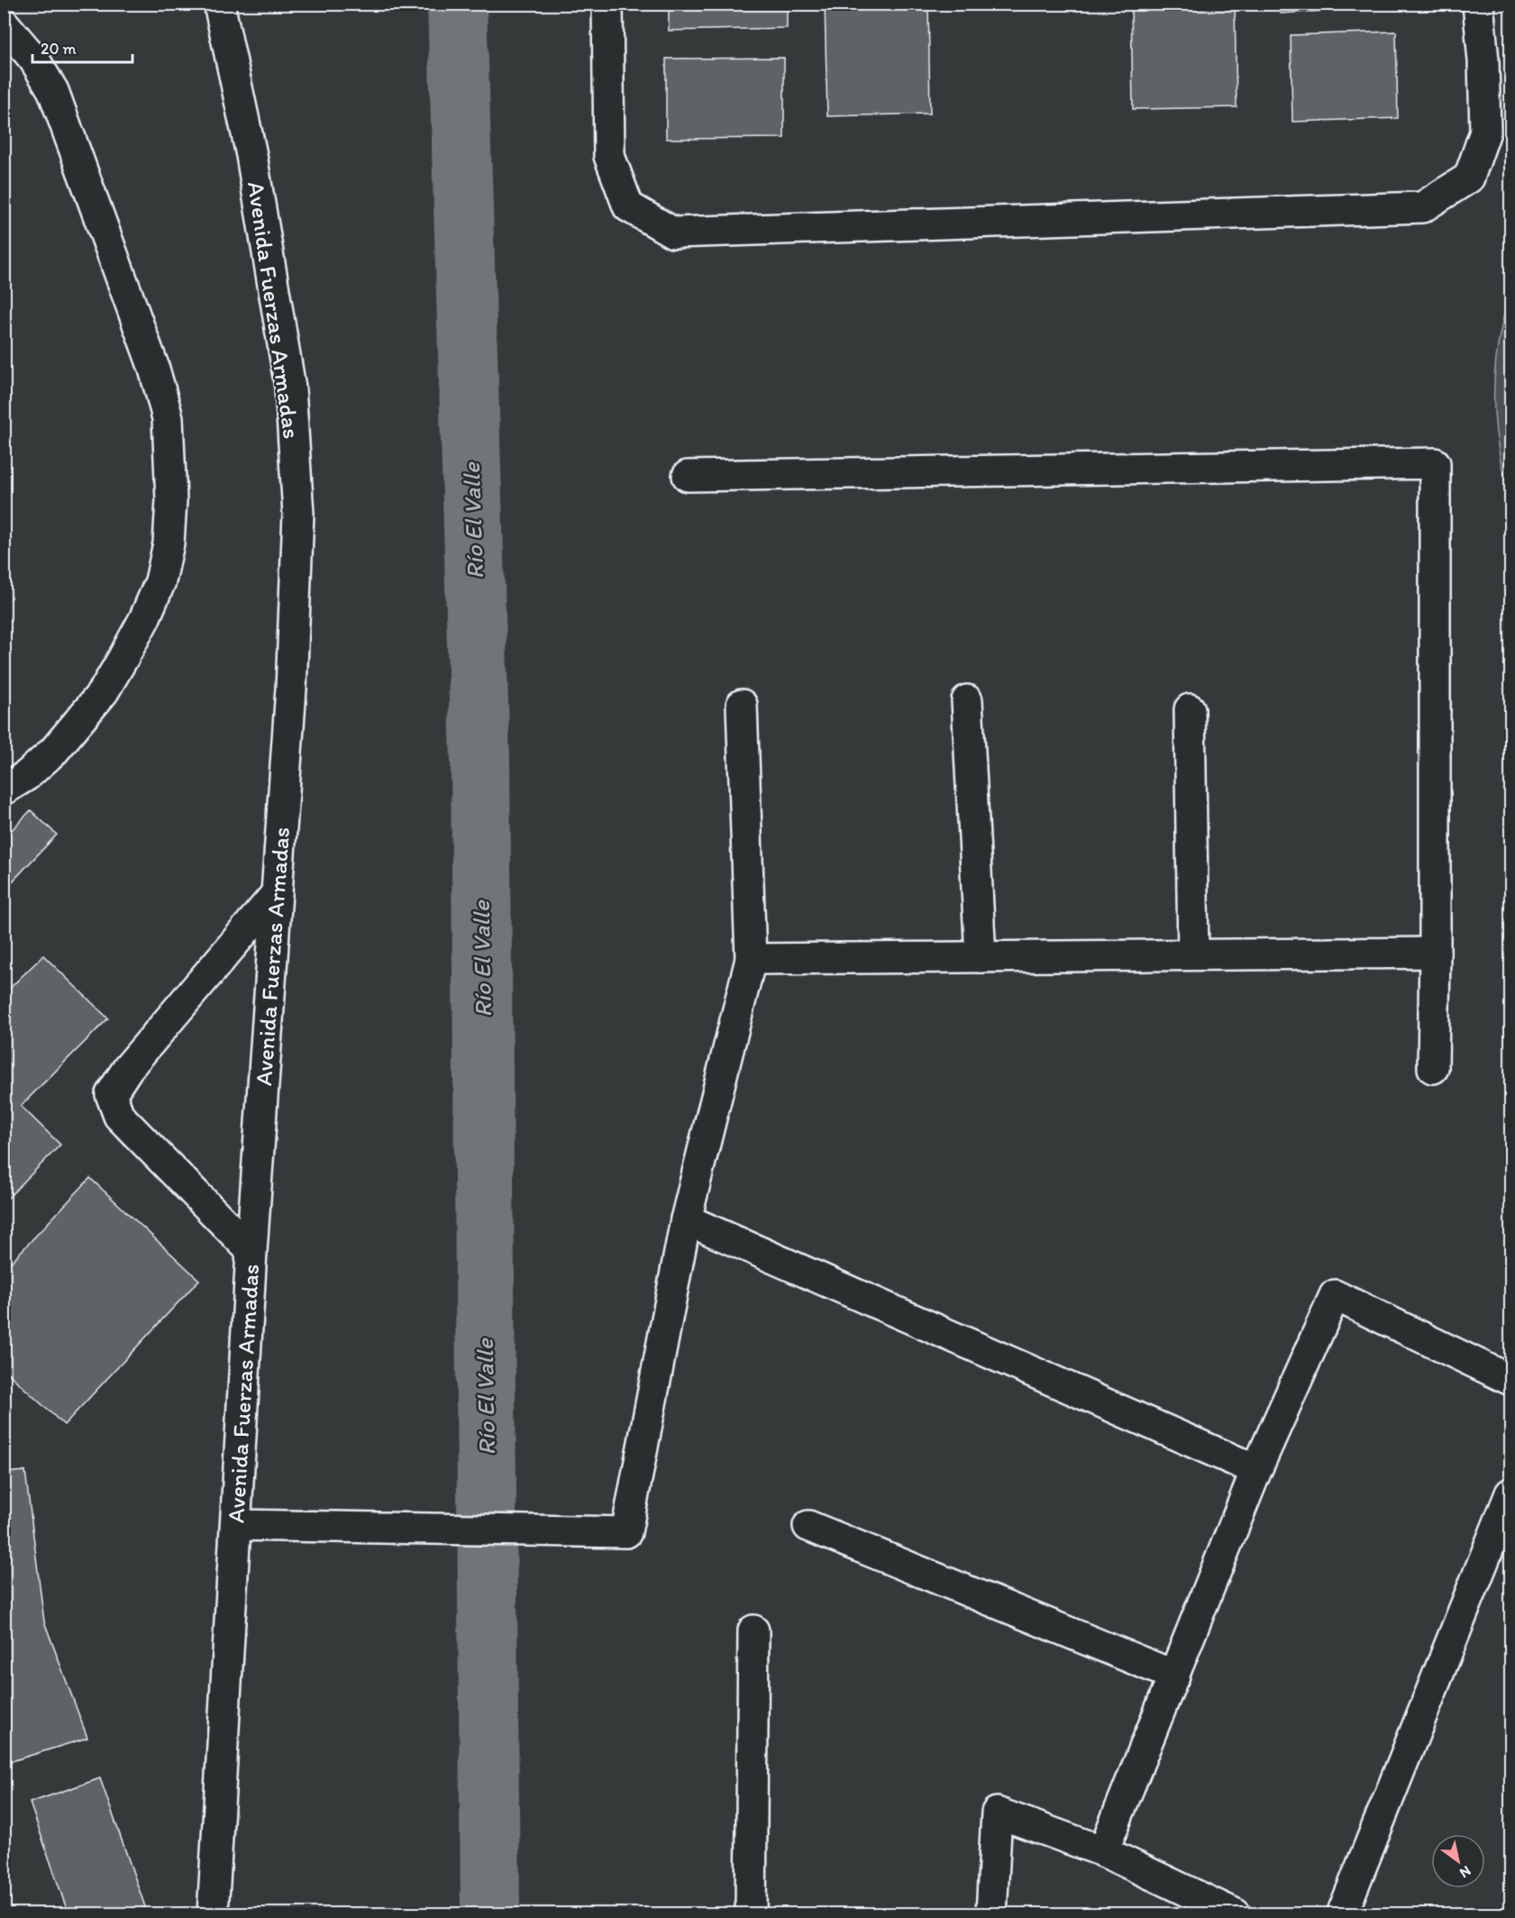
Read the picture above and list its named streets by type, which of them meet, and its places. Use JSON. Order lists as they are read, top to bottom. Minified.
{"streets":{"street":["Avenida Fuerzas Armadas"]},"water":["Río El Valle"],"scale_bar":"20 m","north":"bottom right"}
